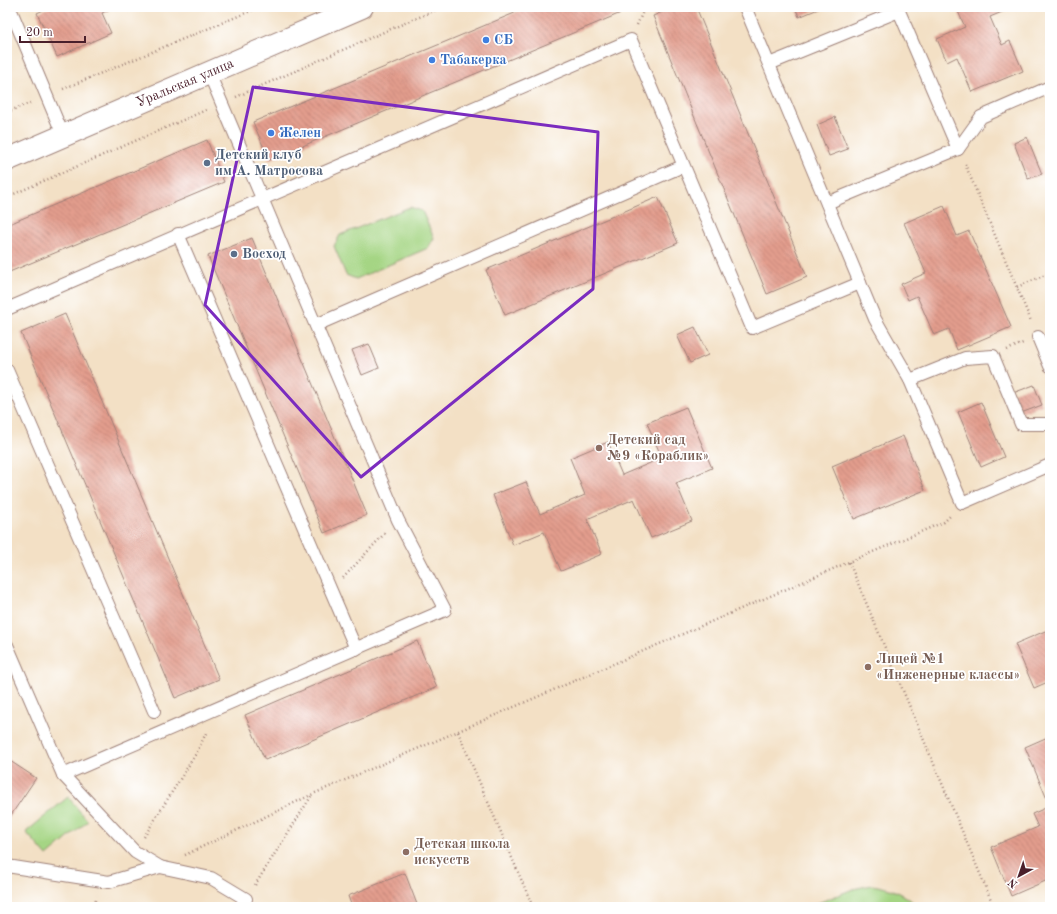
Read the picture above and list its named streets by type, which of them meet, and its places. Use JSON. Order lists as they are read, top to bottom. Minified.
{"streets":{"street":["Уральская улица"]},"places":["СБ","Табакерка","Желен","Детский клуб им А. Матросова","Восход","Детский сад №9 «Кораблик»","Лицей №1 «Инженерные классы»","Детская школа искусств"],"scale_bar":"20 m","north":"bottom left"}
